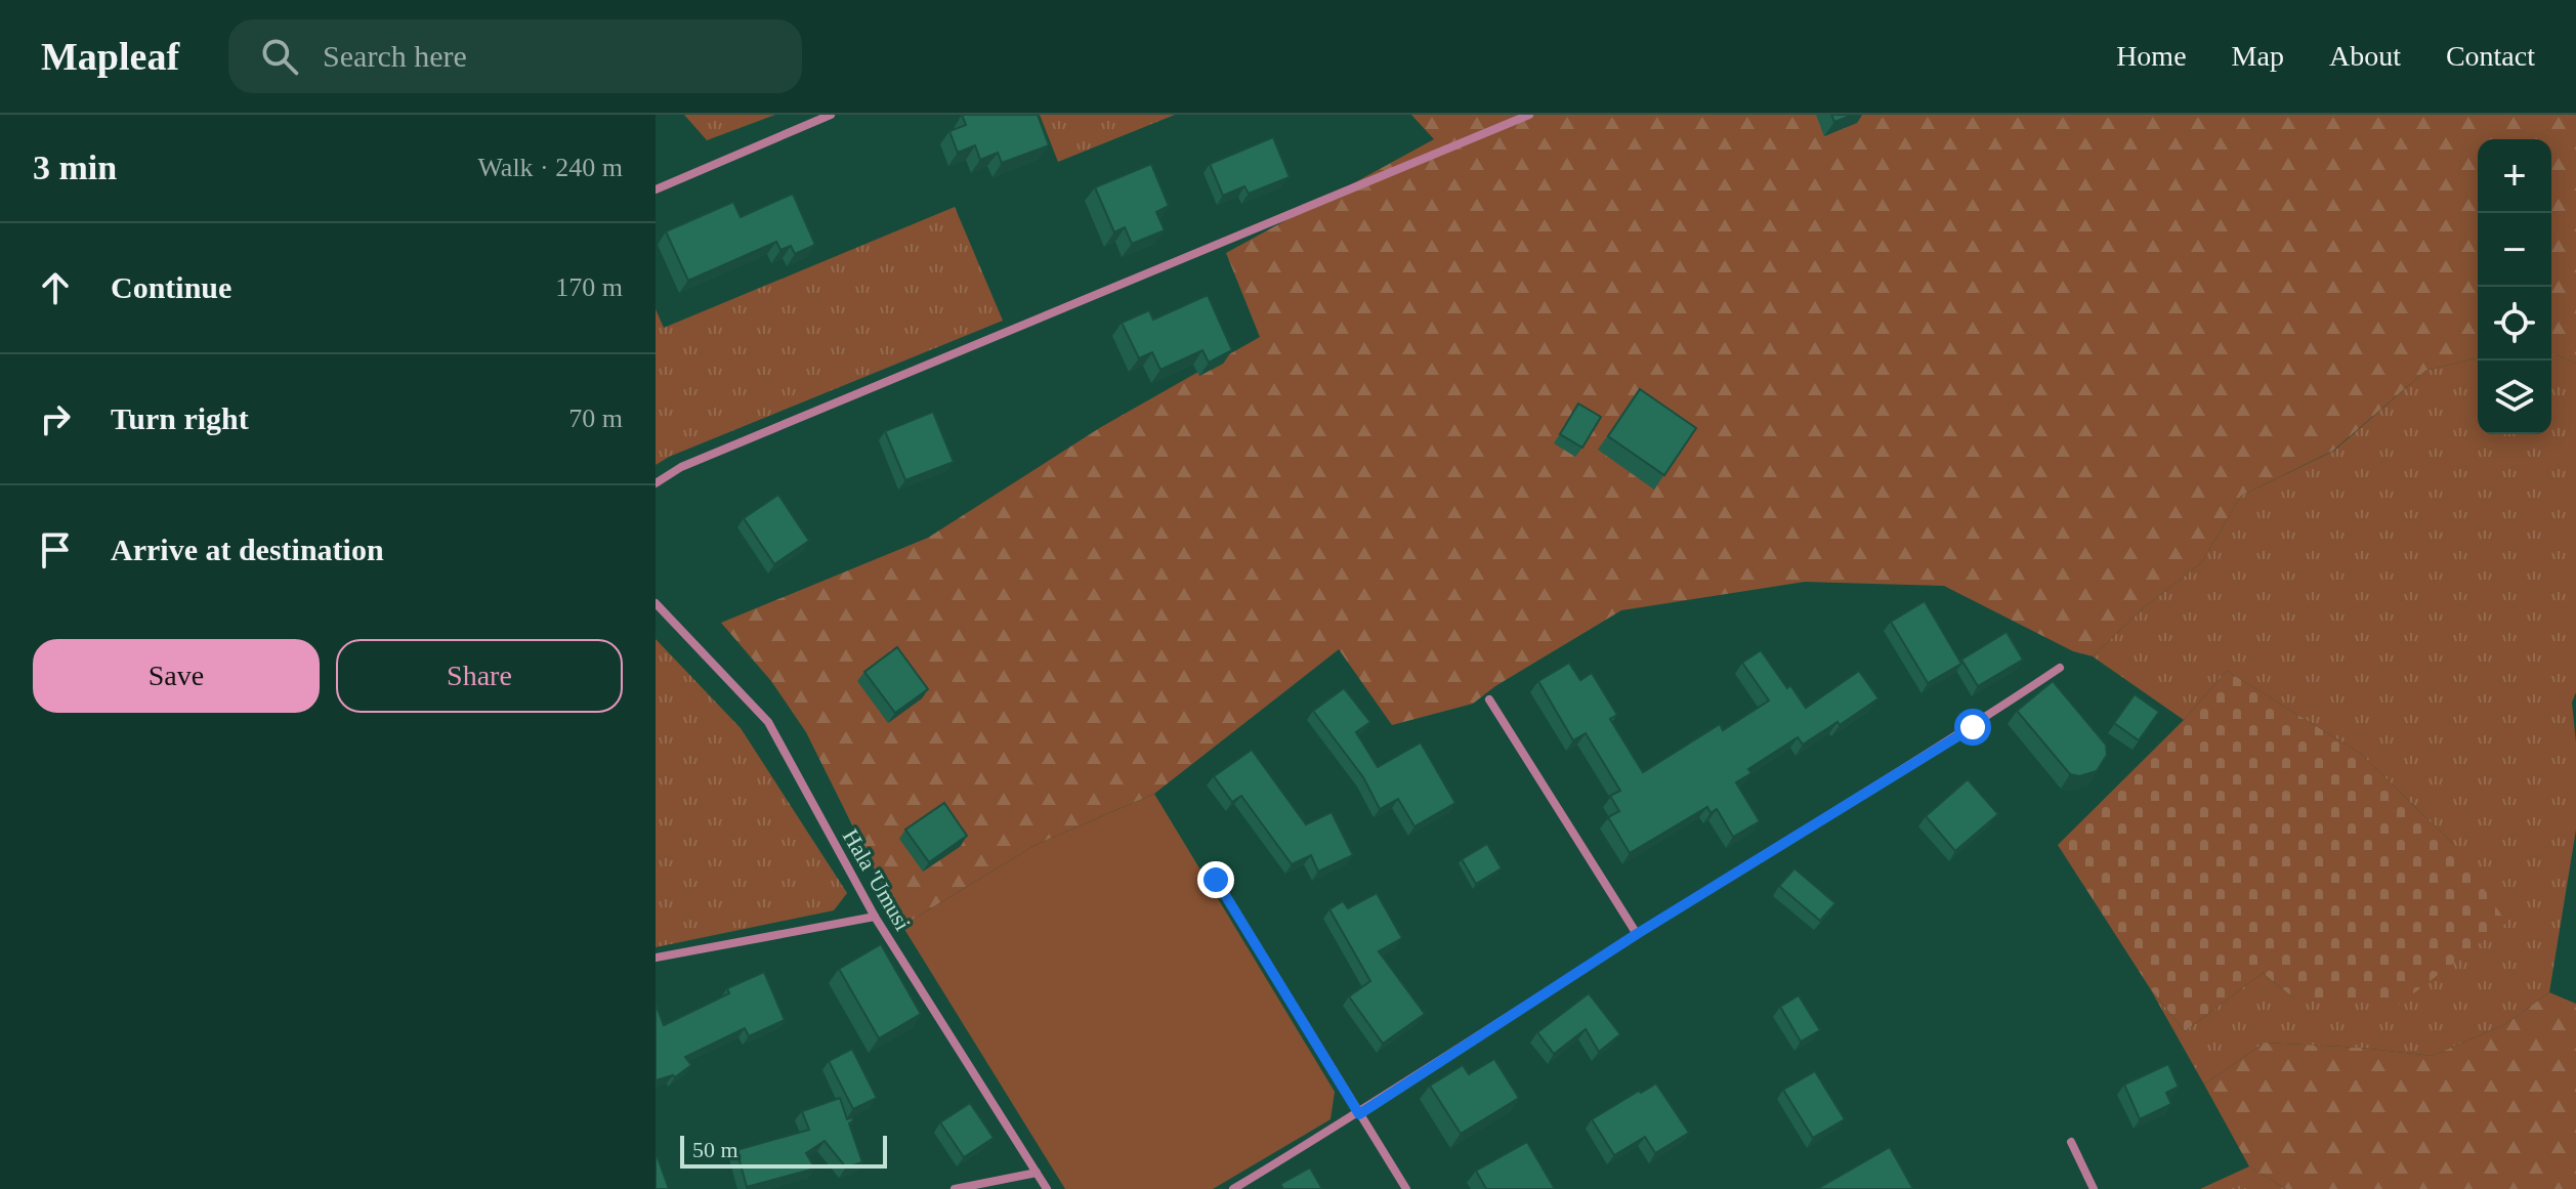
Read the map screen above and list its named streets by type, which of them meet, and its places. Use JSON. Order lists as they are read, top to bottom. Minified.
{"streets":{"street":["Hala 'Umusi"]},"scale_bar":"50 m","page":{"header":"Mapleaf","search":"Search here","nav":["Home","Map","About","Contact"],"heading":["3 min","Walk · 240 m"],"map_buttons":["+","−"],"list":[["Continue","170 m"],["Turn right","70 m"],"Arrive at destination"],"buttons":["Save","Share"],"scale":"50 m"}}
